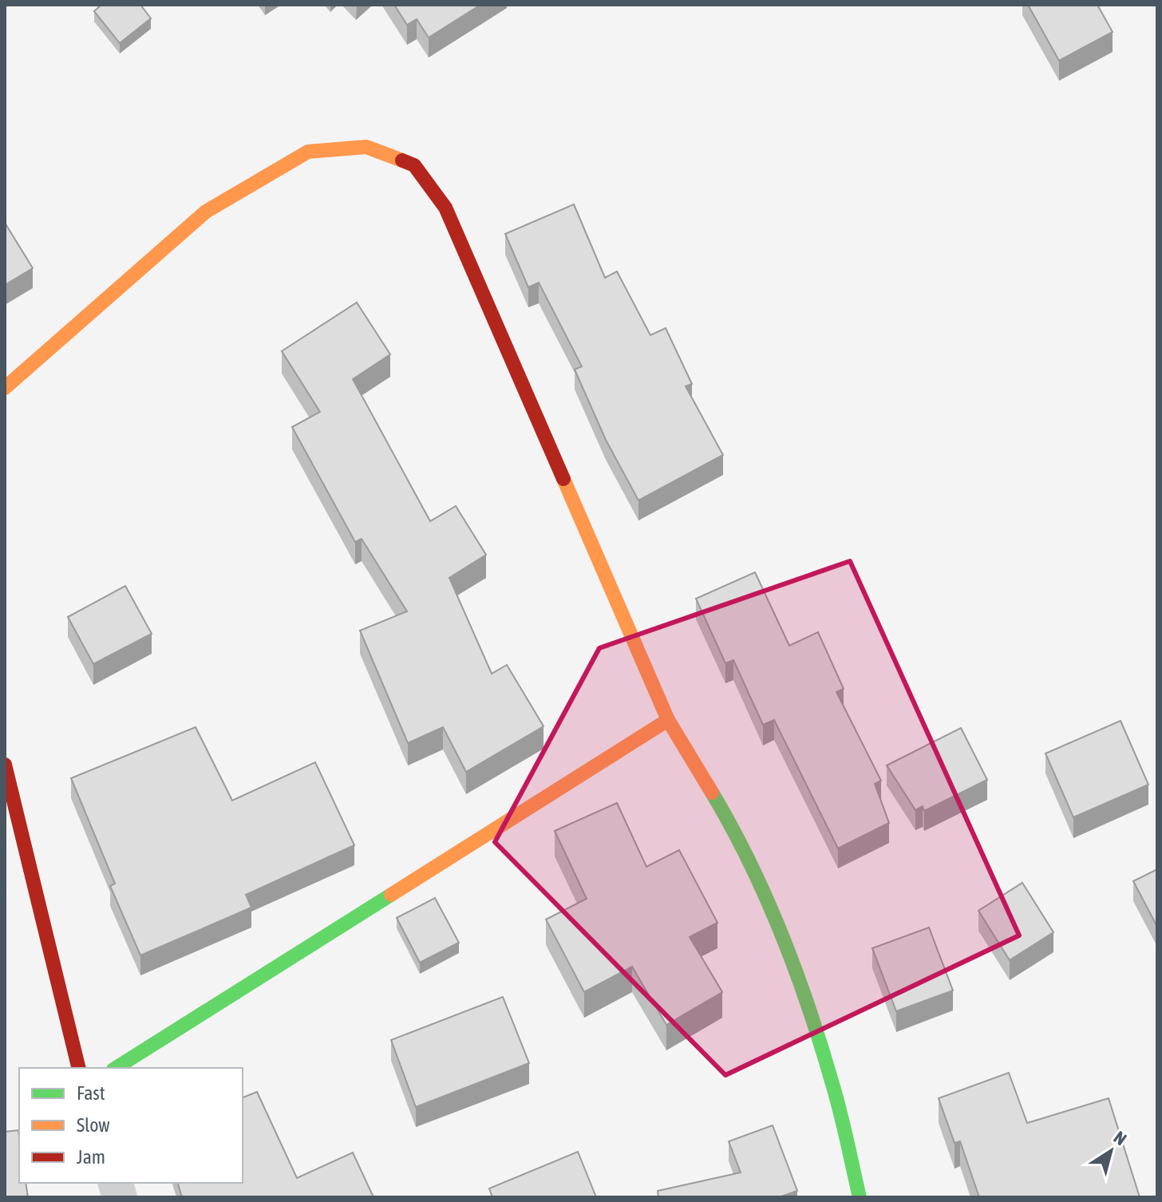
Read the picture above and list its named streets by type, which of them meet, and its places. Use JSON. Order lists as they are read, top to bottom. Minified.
{"legend":["Fast","Slow","Jam"],"north":"top right"}
